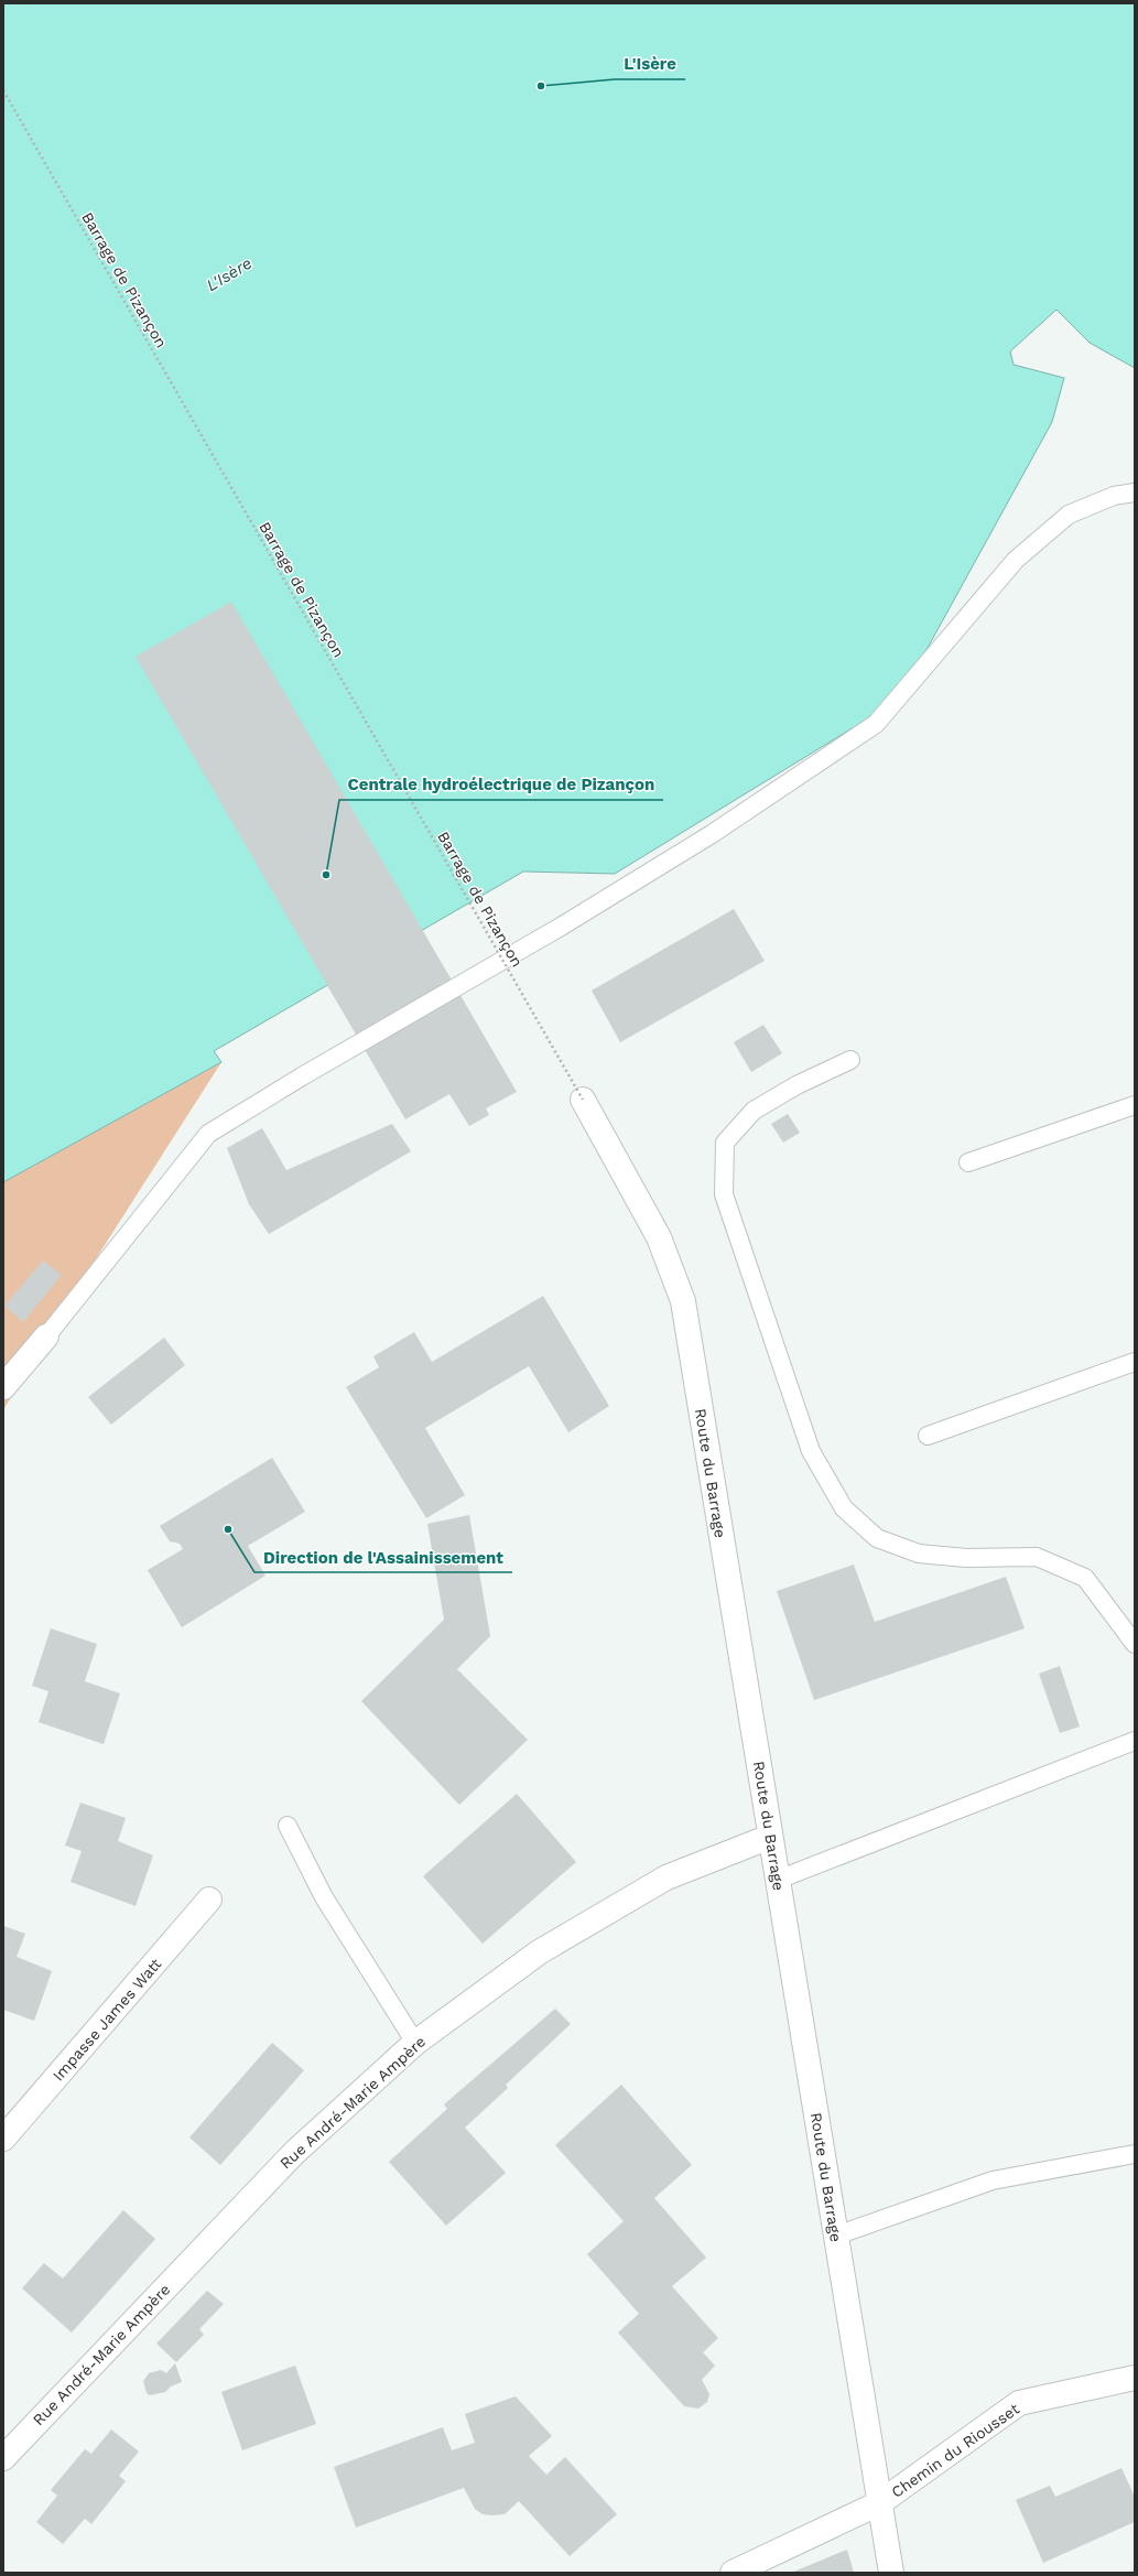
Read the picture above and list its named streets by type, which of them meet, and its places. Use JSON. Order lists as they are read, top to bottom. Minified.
{"streets":{"street":["Route du Barrage","Impasse James Watt","Rue André-Marie Ampère","Chemin du Riousset"],"path":["Barrage de Pizançon"]},"crossings":[["Barrage de Pizançon","Route du Barrage"],["Route du Barrage","Rue André-Marie Ampère"],["Route du Barrage","Chemin du Riousset"]],"water":["L'Isère"],"places":["L'Isère","Centrale hydroélectrique de Pizançon","Direction de l'Assainissement"]}
